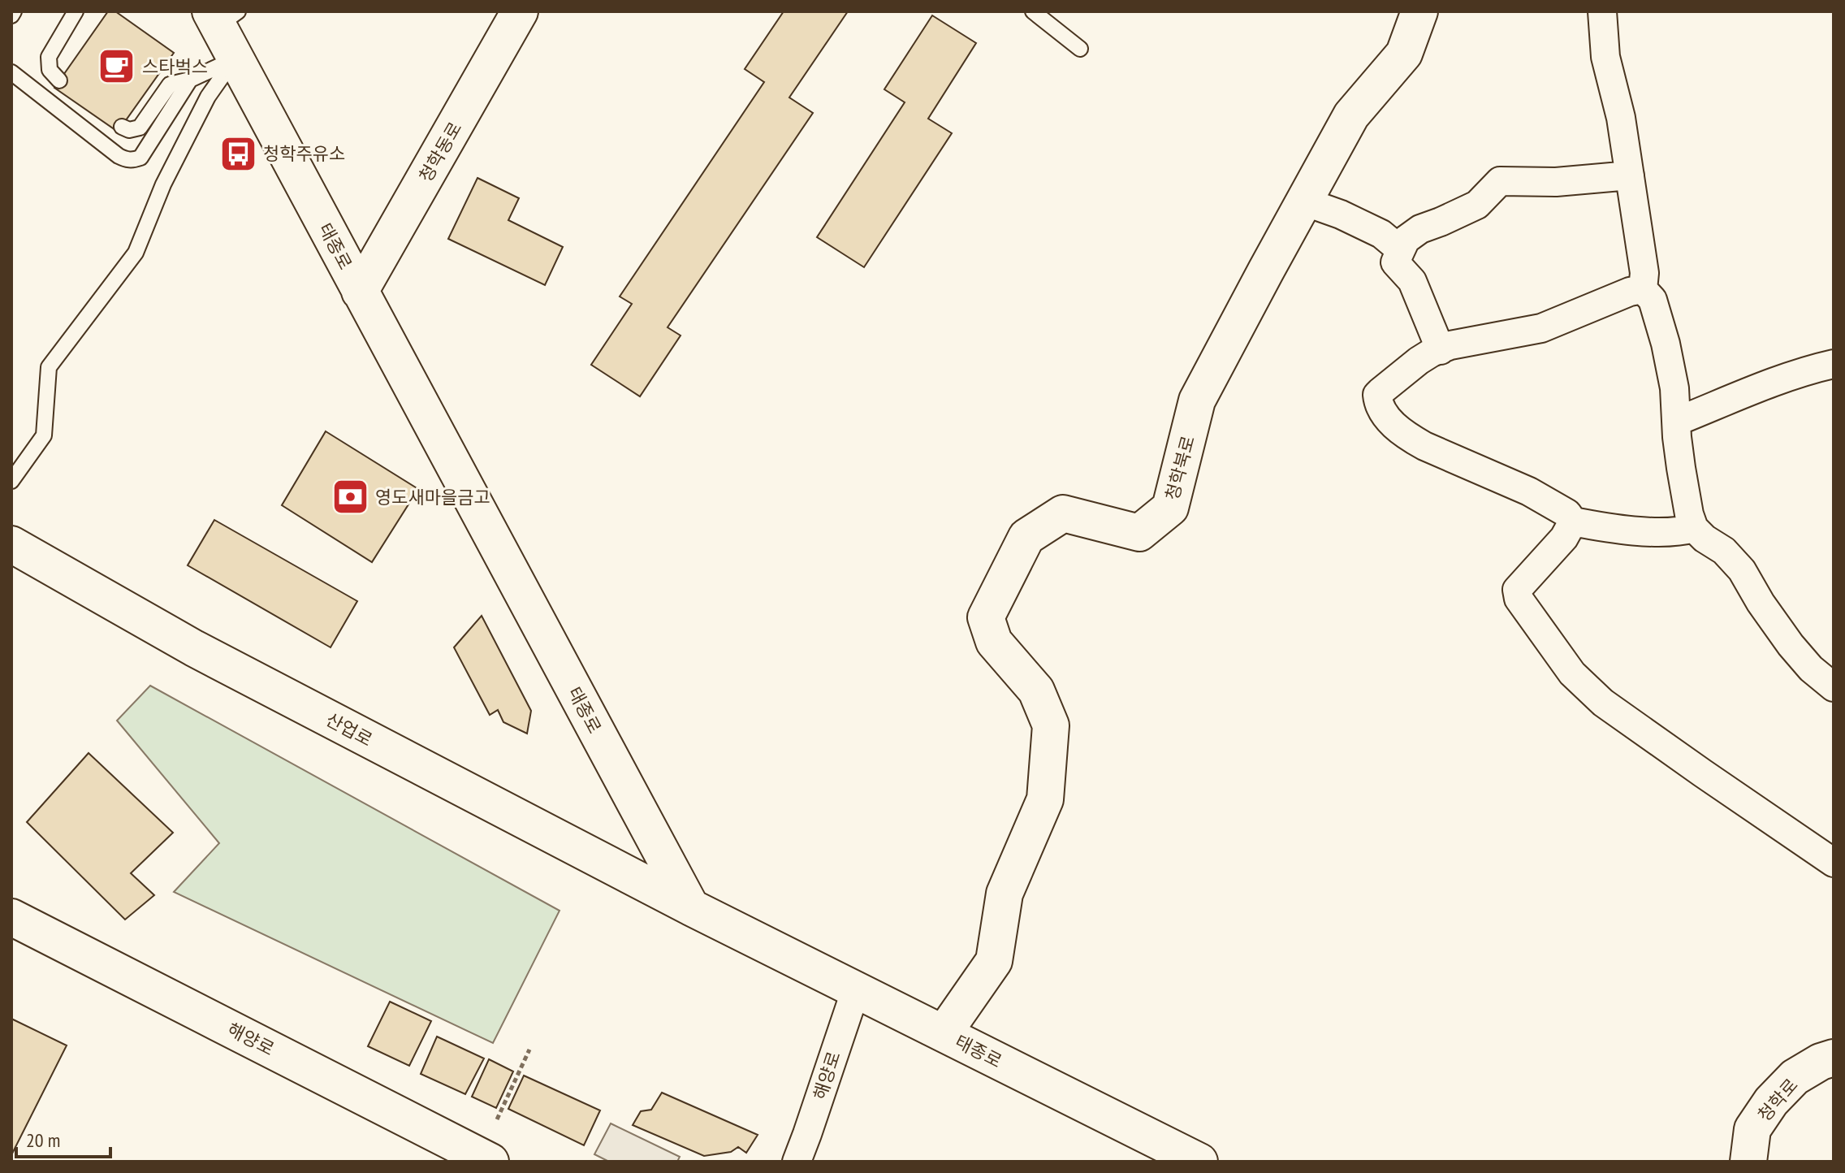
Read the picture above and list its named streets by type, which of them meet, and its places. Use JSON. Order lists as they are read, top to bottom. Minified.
{"streets":{"main road":["청학동로","태종로","청학북로","산업로","해양로","청학로"]},"crossings":[["청학동로","태종로"],["태종로","청학북로"],["태종로","산업로"],["태종로","해양로"]],"places":{"cafe":["스타벅스"],"bus stop":["청학주유소"],"bank":["영도새마을금고"]},"scale_bar":"20 m"}
